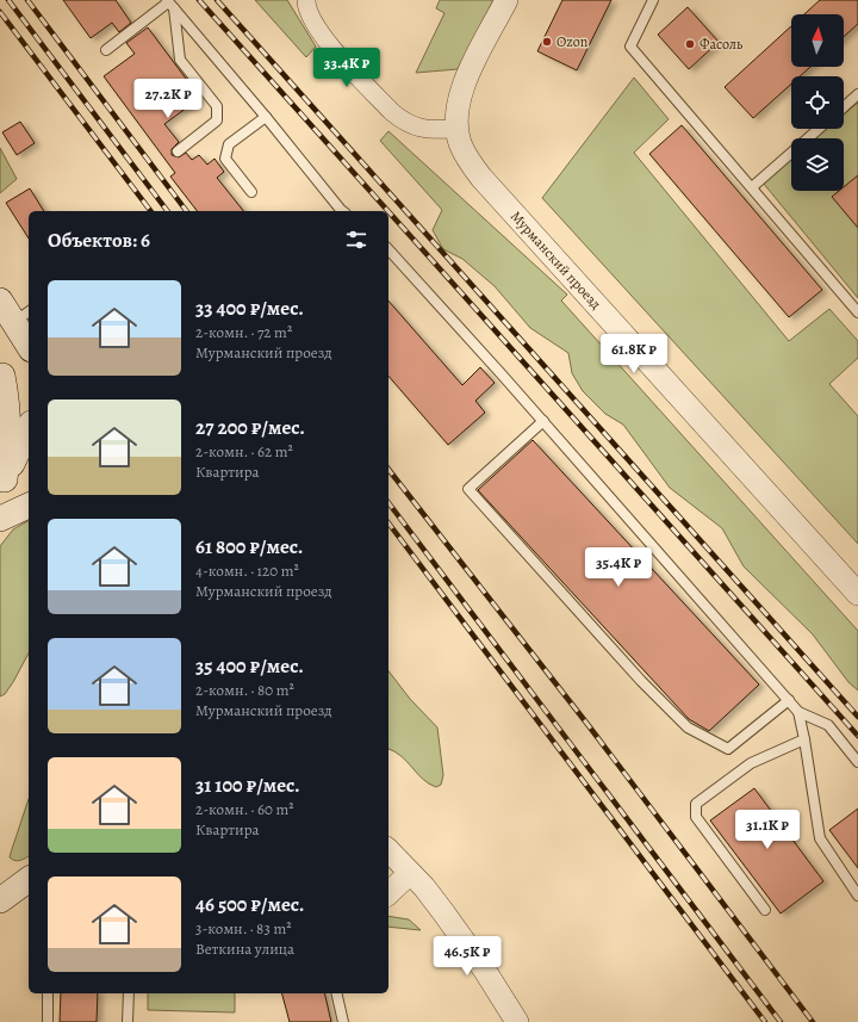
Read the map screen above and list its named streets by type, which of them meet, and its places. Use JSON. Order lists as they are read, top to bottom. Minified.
{"streets":{"street":["Мурманский проезд"]},"places":["Ozon","Фасоль"],"north":"top","page":{"price":["33.4K ₽","27.2K ₽","61.8K ₽","35.4K ₽","31.1K ₽","46.5K ₽"],"heading":"Объектов: 6","list":[{"name":"33 400 ₽/мес.","note":"2-комн. · 72 m² · Мурманский проезд"},{"name":"27 200 ₽/мес.","note":"2-комн. · 62 m² · Квартира"},{"name":"61 800 ₽/мес.","note":"4-комн. · 120 m² · Мурманский проезд"},{"name":"35 400 ₽/мес.","note":"2-комн. · 80 m² · Мурманский проезд"},{"name":"31 100 ₽/мес.","note":"2-комн. · 60 m² · Квартира"},{"name":"46 500 ₽/мес.","note":"3-комн. · 83 m² · Веткина улица"}]}}
